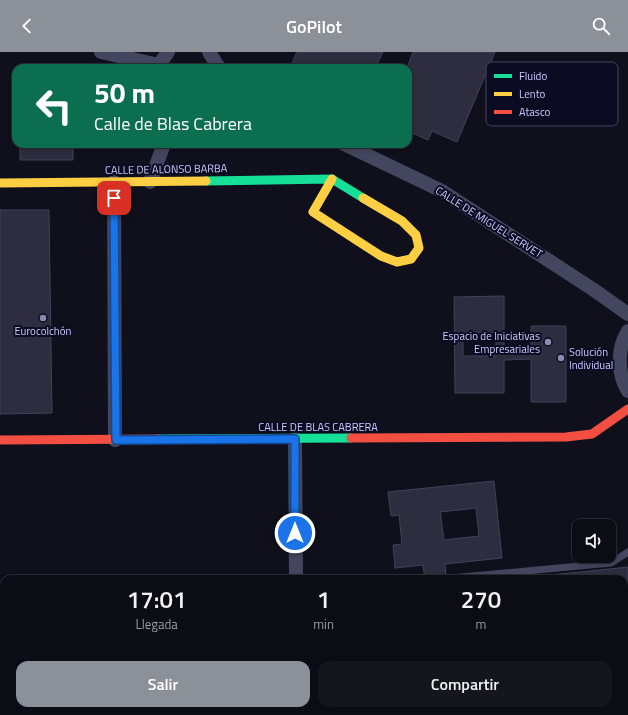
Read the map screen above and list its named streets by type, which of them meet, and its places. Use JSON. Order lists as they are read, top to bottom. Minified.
{"streets":{"street":["CALLE DE ALONSO BARBA","CALLE DE MIGUEL SERVET","CALLE DE BLAS CABRERA"]},"places":["Eurocolchón","Espacio de Iniciativas Empresariales","Solución Individual"],"legend":["Fluido","Lento","Atasco"],"page":{"header":"GoPilot","turn":["50 m","Calle de Blas Cabrera"],"eta":["17:01","Llegada","1","min","270","m"],"buttons":["Salir","Compartir"]}}
